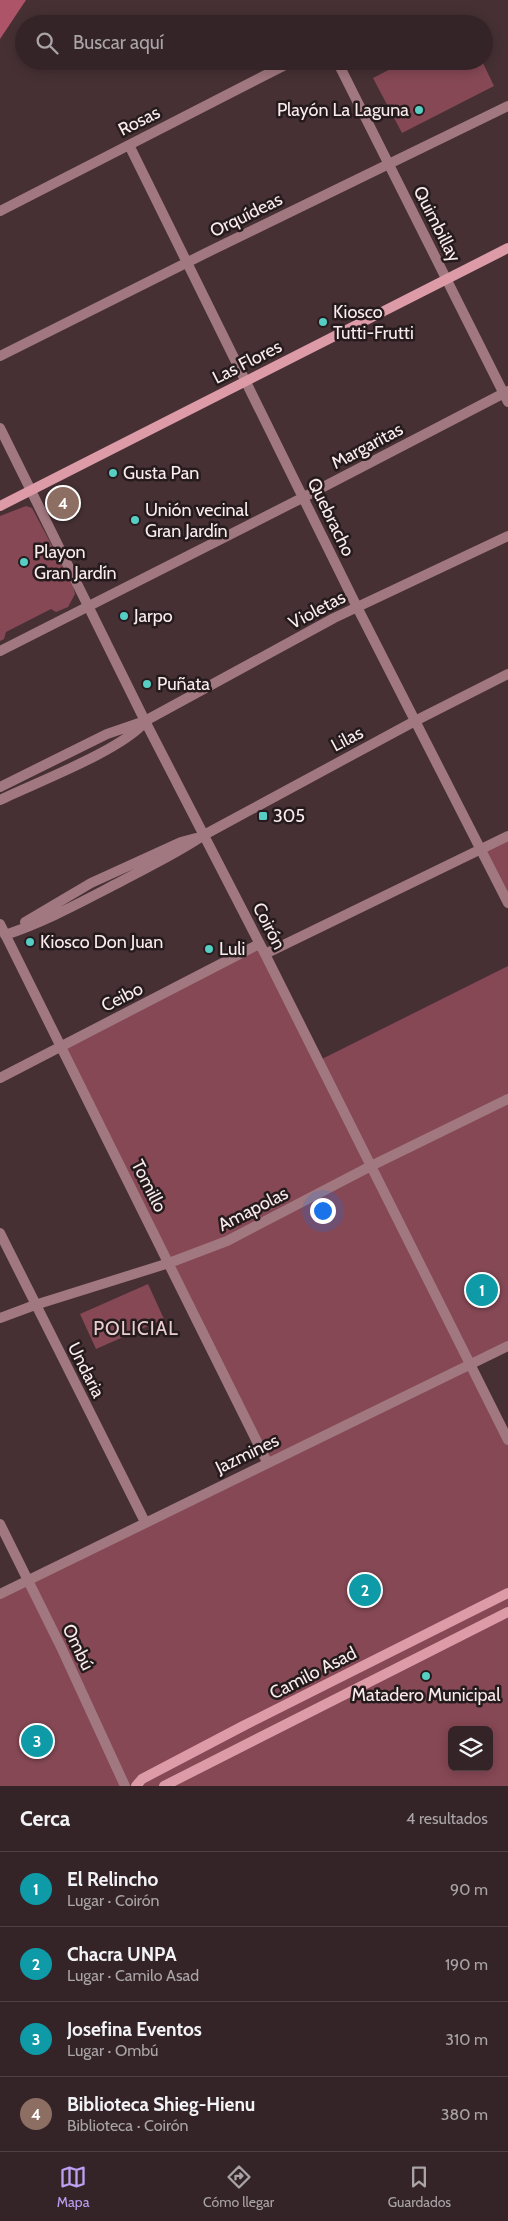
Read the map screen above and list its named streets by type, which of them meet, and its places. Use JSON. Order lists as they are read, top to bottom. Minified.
{"streets":{"street":["Rosas","Orquídeas","Quimbillay","Las Flores","Margaritas","Quebracho","Violetas","Lilas","Coirón","Ceibo","Tomillo","Amapolas","Undaria","Jazmines","Ombú","Camilo Asad"]},"crossings":[["Rosas","Quebracho"],["Orquídeas","Quimbillay"],["Orquídeas","Quebracho"],["Quimbillay","Las Flores"],["Quimbillay","Margaritas"],["Las Flores","Quebracho"],["Las Flores","Coirón"],["Margaritas","Quebracho"],["Margaritas","Coirón"],["Quebracho","Violetas"],["Quebracho","Lilas"],["Quebracho","Ceibo"],["Violetas","Coirón"],["Lilas","Coirón"],["Lilas","Tomillo"],["Coirón","Ceibo"],["Coirón","Amapolas"],["Coirón","Jazmines"],["Ceibo","Tomillo"],["Tomillo","Amapolas"],["Tomillo","Jazmines"],["Amapolas","Undaria"],["Undaria","Jazmines"],["Jazmines","Ombú"]],"districts":["POLICIAL"],"places":{"other":["Playón La Laguna","Kiosco Tutti-Frutti","Gusta Pan","Unión vecinal Gran Jardín","Playon Gran Jardín","Jarpo","Puñata","Kiosco Don Juan","Luli","Matadero Municipal"],"transit":["305"]},"page":{"search":"Buscar aquí","pins":["4","1","2","3"],"heading":["Cerca","4 resultados"],"list":[{"mark":"1","name":"El Relincho","note":"Lugar · Coirón","value":"90 m"},{"mark":"2","name":"Chacra UNPA","note":"Lugar · Camilo Asad","value":"190 m"},{"mark":"3","name":"Josefina Eventos","note":"Lugar · Ombú","value":"310 m"},{"mark":"4","name":"Biblioteca Shieg-Hienu","note":"Biblioteca · Coirón","value":"380 m"}],"nav":["Mapa","Cómo llegar","Guardados"]}}
